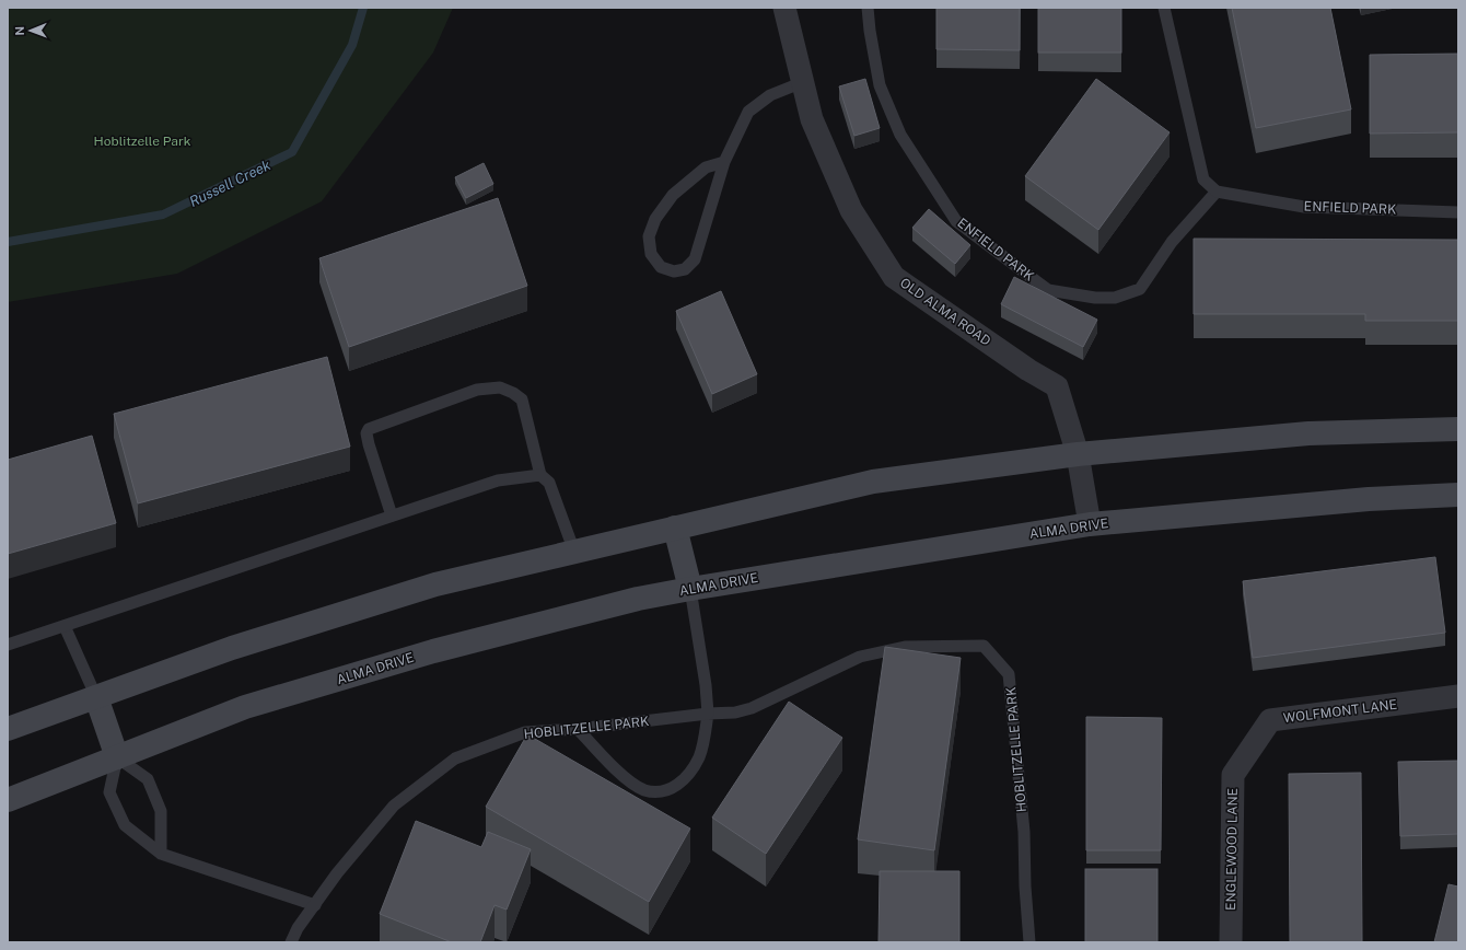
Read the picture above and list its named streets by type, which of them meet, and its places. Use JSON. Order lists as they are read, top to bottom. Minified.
{"streets":{"main road":["ALMA DRIVE"],"street":["OLD ALMA ROAD","WOLFMONT LANE","ENGLEWOOD LANE"],"lane":["ENFIELD PARK","HOBLITZELLE PARK"]},"crossings":[["OLD ALMA ROAD","ALMA DRIVE"],["WOLFMONT LANE","ENGLEWOOD LANE"]],"water":["Russell Creek"],"parks":["Hoblitzelle Park"],"north":"left"}
